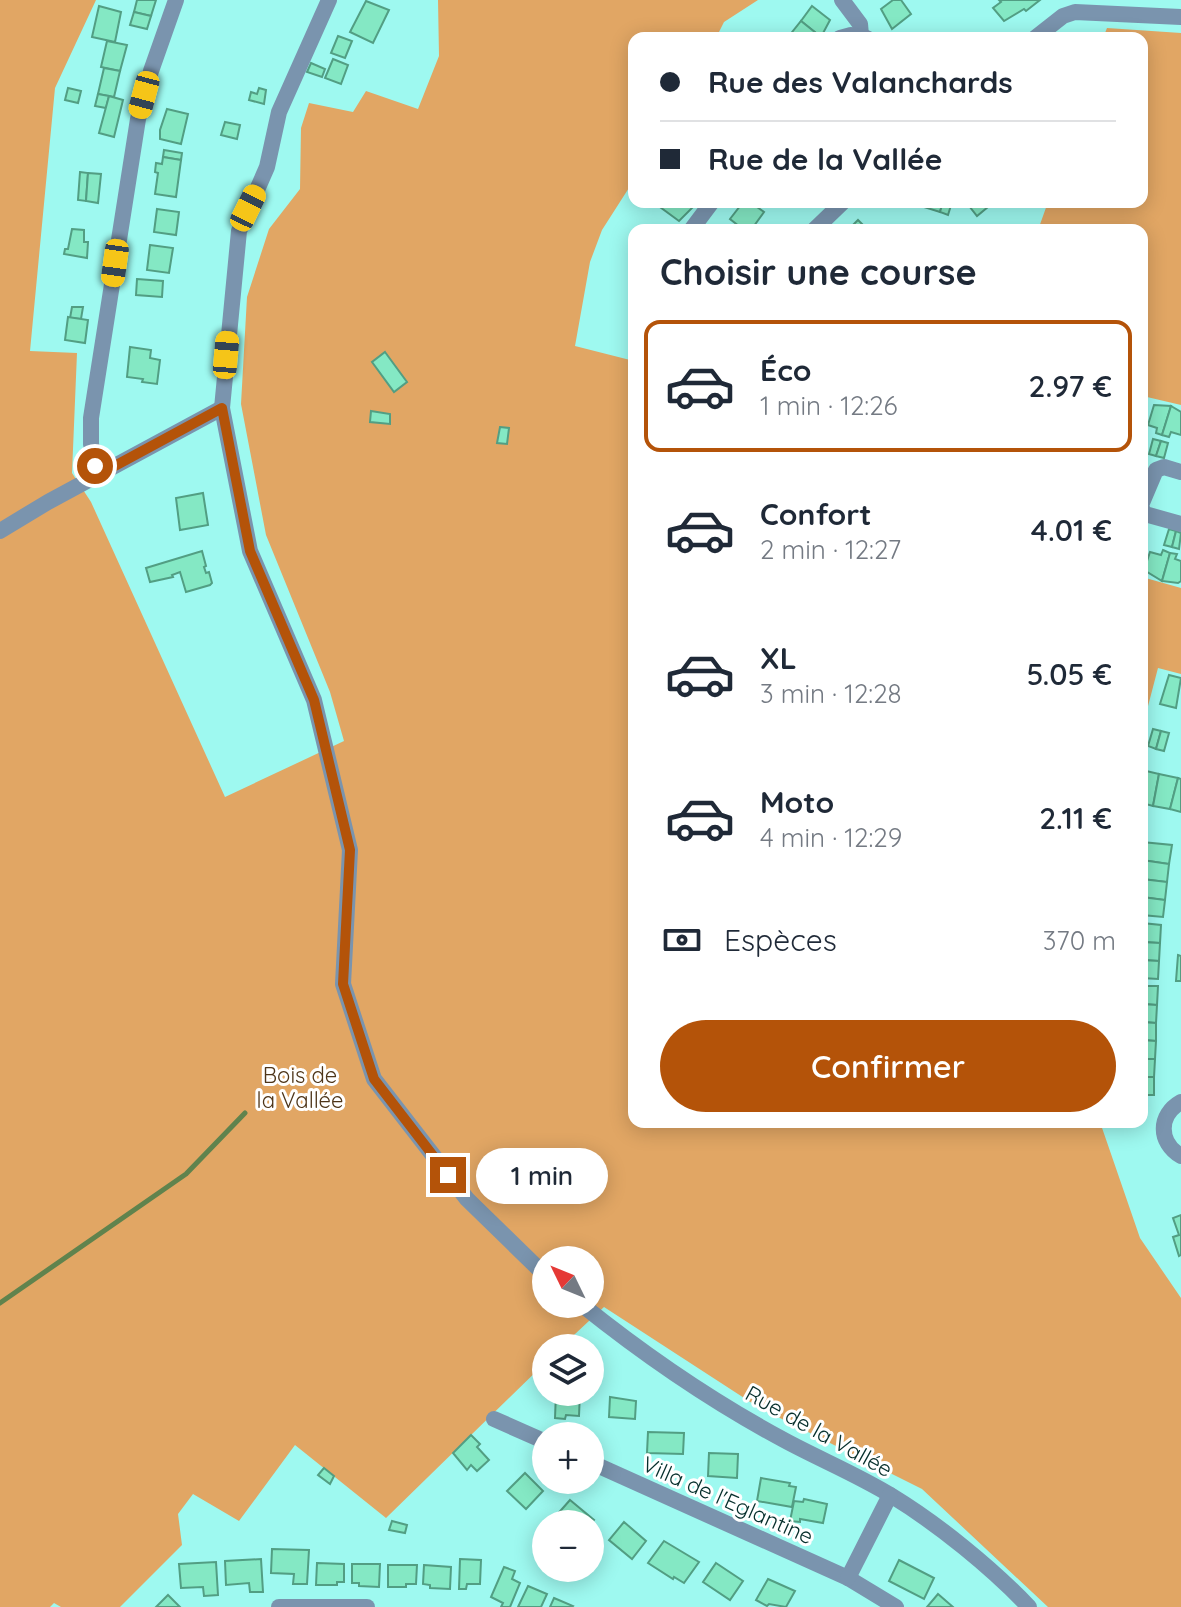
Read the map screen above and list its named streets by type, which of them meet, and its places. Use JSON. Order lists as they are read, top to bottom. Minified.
{"streets":{"street":["Rue de la Vallée","Villa de l'Eglantine"]},"parks":["Bois de la Vallée"],"north":"top left","page":{"banner":["Rue des Valanchards","Rue de la Vallée"],"heading":"Choisir une course","list":[{"name":"Éco","note":"1 min · 12:26","value":"2.97 €"},{"name":"Confort","note":"2 min · 12:27","value":"4.01 €"},{"name":"XL","note":"3 min · 12:28","value":"5.05 €"},{"name":"Moto","note":"4 min · 12:29","value":"2.11 €"}],"pay":["Espèces","370 m"],"buttons":"Confirmer","bubble":"1 min","map_buttons":["+","−"]}}
